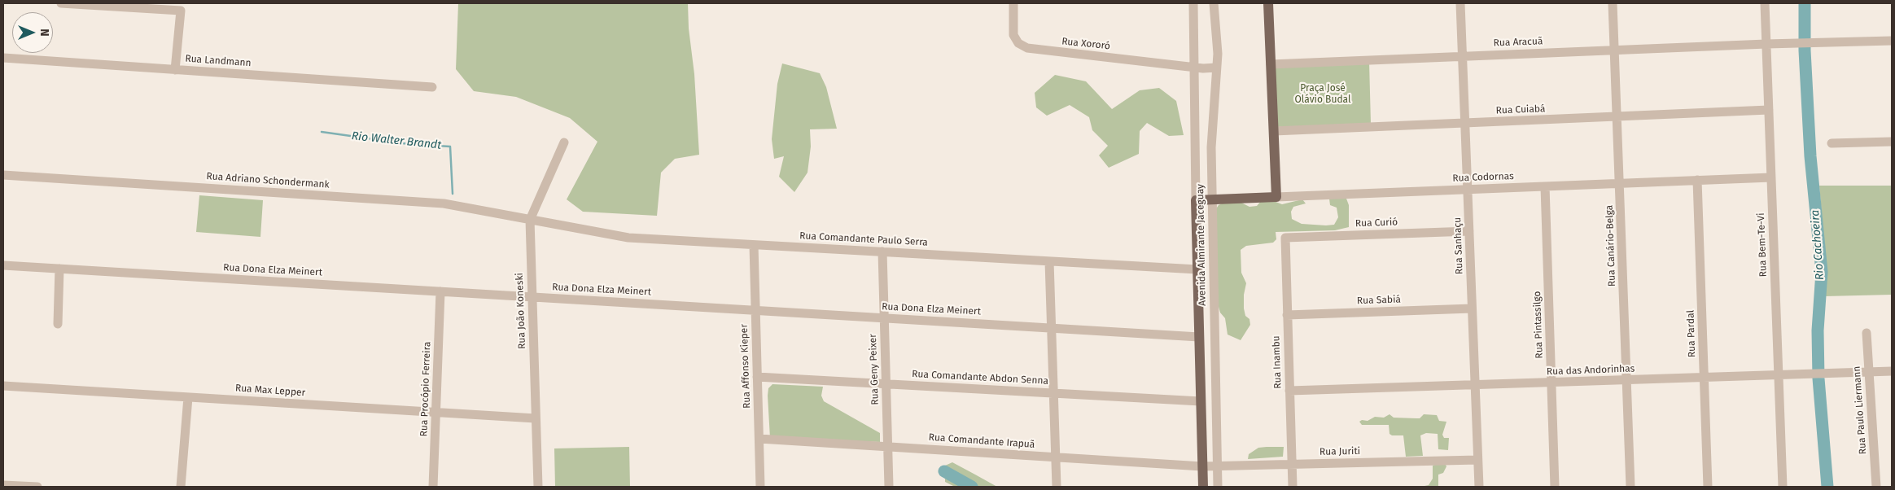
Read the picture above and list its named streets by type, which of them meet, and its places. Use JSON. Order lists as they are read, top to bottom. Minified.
{"streets":{"main road":["Rua Codornas","Avenida Almirante Jaceguay"],"street":["Rua Aracuã","Rua Xororó","Rua Landmann","Rua Cuiabá","Rua Adriano Schondermank","Rua Curió","Rua Comandante Paulo Serra","Rua Bem-Te-Vi","Rua Sanhaçu","Rua Canário-Belga","Rua Dona Elza Meinert","Rua Sabiá","Rua João Koneski","Rua Pintassilgo","Rua Pardal","Rua Inambu","Rua Affonso Kieper","Rua Geny Peixer","Rua das Andorinhas","Rua Comandante Abdon Senna","Rua Procópio Ferreira","Rua Max Lepper","Rua Paulo Liermann","Rua Comandante Irapuã","Rua Juriti"]},"crossings":[["Rua Aracuã","Rua Bem-Te-Vi"],["Rua Aracuã","Rua Sanhaçu"],["Rua Aracuã","Rua Canário-Belga"],["Rua Xororó","Avenida Almirante Jaceguay"],["Rua Cuiabá","Rua Bem-Te-Vi"],["Rua Cuiabá","Rua Sanhaçu"],["Rua Cuiabá","Rua Canário-Belga"],["Rua Codornas","Avenida Almirante Jaceguay"],["Rua Codornas","Rua Bem-Te-Vi"],["Rua Codornas","Rua Sanhaçu"],["Rua Codornas","Rua Canário-Belga"],["Rua Codornas","Rua Pintassilgo"],["Rua Codornas","Rua Pardal"],["Rua Adriano Schondermank","Rua Comandante Paulo Serra"],["Rua Adriano Schondermank","Rua João Koneski"],["Rua Curió","Rua Sanhaçu"],["Rua Curió","Rua Inambu"],["Rua Comandante Paulo Serra","Avenida Almirante Jaceguay"],["Rua Comandante Paulo Serra","Rua João Koneski"],["Rua Comandante Paulo Serra","Rua Affonso Kieper"],["Rua Comandante Paulo Serra","Rua Geny Peixer"],["Avenida Almirante Jaceguay","Rua Dona Elza Meinert"],["Avenida Almirante Jaceguay","Rua Comandante Abdon Senna"],["Avenida Almirante Jaceguay","Rua Comandante Irapuã"],["Avenida Almirante Jaceguay","Rua Juriti"],["Rua Bem-Te-Vi","Rua das Andorinhas"],["Rua Sanhaçu","Rua Sabiá"],["Rua Sanhaçu","Rua das Andorinhas"],["Rua Sanhaçu","Rua Juriti"],["Rua Canário-Belga","Rua das Andorinhas"],["Rua Dona Elza Meinert","Rua João Koneski"],["Rua Dona Elza Meinert","Rua Affonso Kieper"],["Rua Dona Elza Meinert","Rua Geny Peixer"],["Rua Dona Elza Meinert","Rua Procópio Ferreira"],["Rua Sabiá","Rua Inambu"],["Rua João Koneski","Rua Max Lepper"],["Rua Pintassilgo","Rua das Andorinhas"],["Rua Pardal","Rua das Andorinhas"],["Rua Inambu","Rua das Andorinhas"],["Rua Inambu","Rua Juriti"],["Rua Affonso Kieper","Rua Comandante Abdon Senna"],["Rua Affonso Kieper","Rua Comandante Irapuã"],["Rua Geny Peixer","Rua Comandante Abdon Senna"],["Rua Geny Peixer","Rua Comandante Irapuã"],["Rua das Andorinhas","Rua Paulo Liermann"],["Rua Procópio Ferreira","Rua Max Lepper"],["Rua Comandante Irapuã","Rua Juriti"]],"water":["Rio Walter Brandt","Rio Cachoeira"],"parks":["Praça José Olávio Budal"],"north":"right"}
